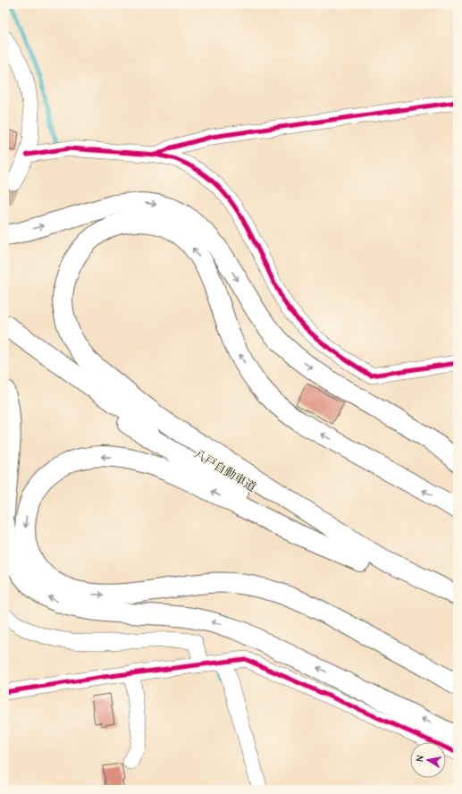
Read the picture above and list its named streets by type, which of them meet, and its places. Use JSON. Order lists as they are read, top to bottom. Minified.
{"streets":{"highway":["八戸自動車道"]},"north":"left"}
